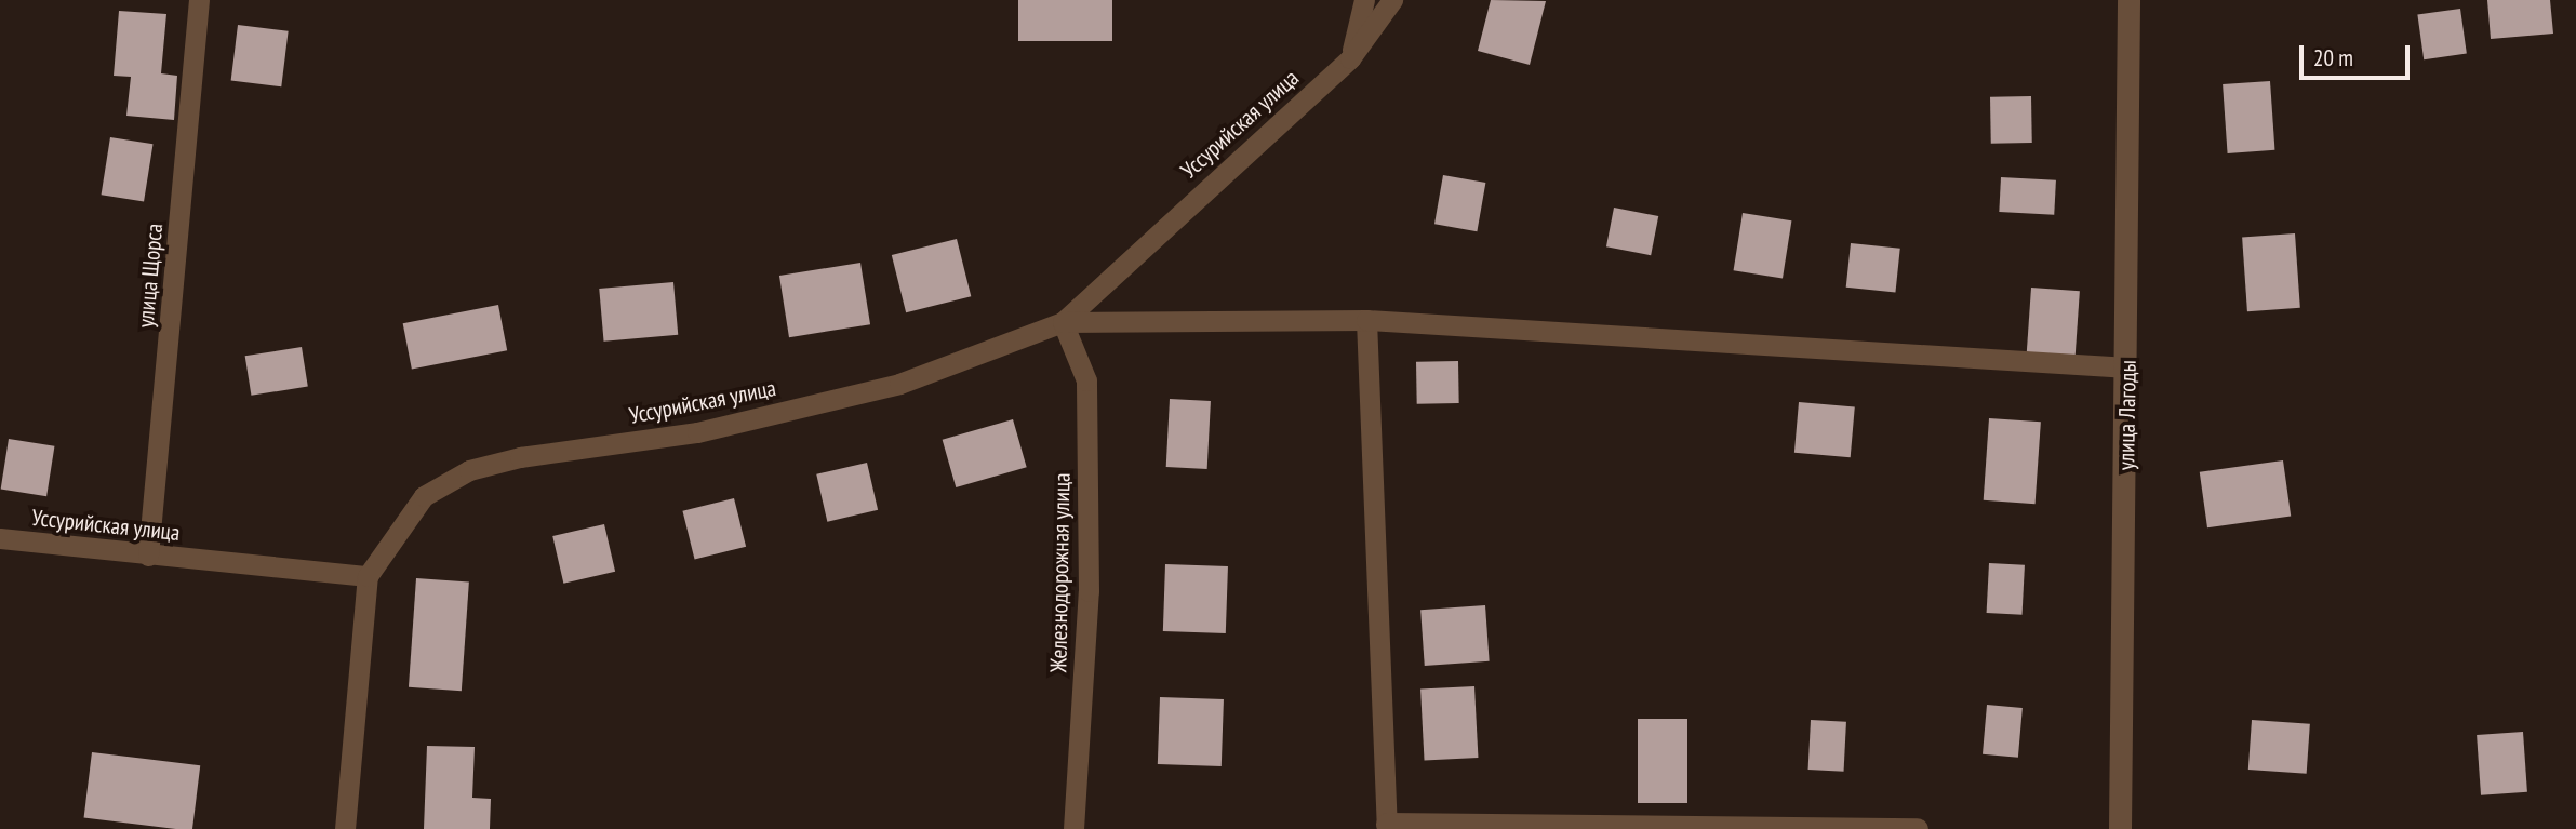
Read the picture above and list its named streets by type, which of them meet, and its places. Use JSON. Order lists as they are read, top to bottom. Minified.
{"streets":{"street":["улица Лагоды"],"lane":["Уссурийская улица","улица Щорса","Железнодорожная улица"]},"crossings":[["Уссурийская улица","улица Щорса"],["Уссурийская улица","Железнодорожная улица"]],"scale_bar":"20 m"}
